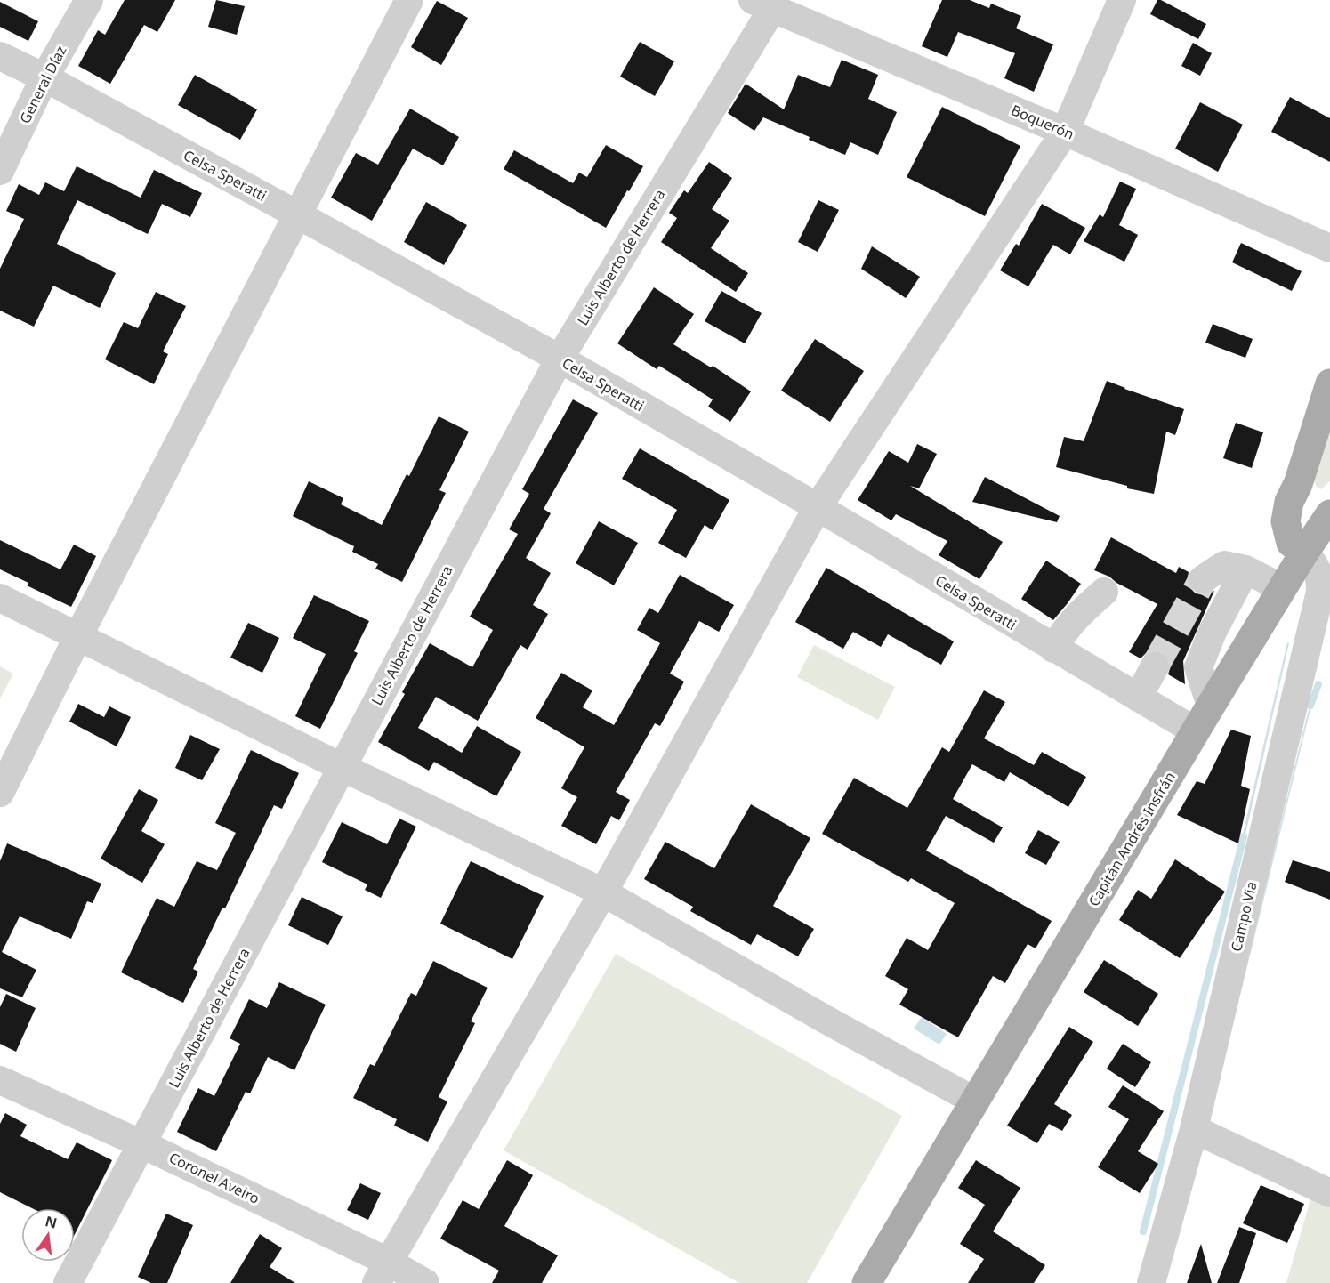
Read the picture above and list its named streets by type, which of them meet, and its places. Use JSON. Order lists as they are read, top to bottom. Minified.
{"streets":{"main road":["Capitán Andrés Insfrán"],"street":["General Díaz","Boquerón","Celsa Speratti","Luis Alberto de Herrera","Campo Via","Coronel Aveiro"]},"crossings":[["General Díaz","Celsa Speratti"],["Boquerón","Luis Alberto de Herrera"],["Celsa Speratti","Luis Alberto de Herrera"],["Celsa Speratti","Capitán Andrés Insfrán"],["Luis Alberto de Herrera","Coronel Aveiro"],["Capitán Andrés Insfrán","Campo Via"]],"north":"top"}
